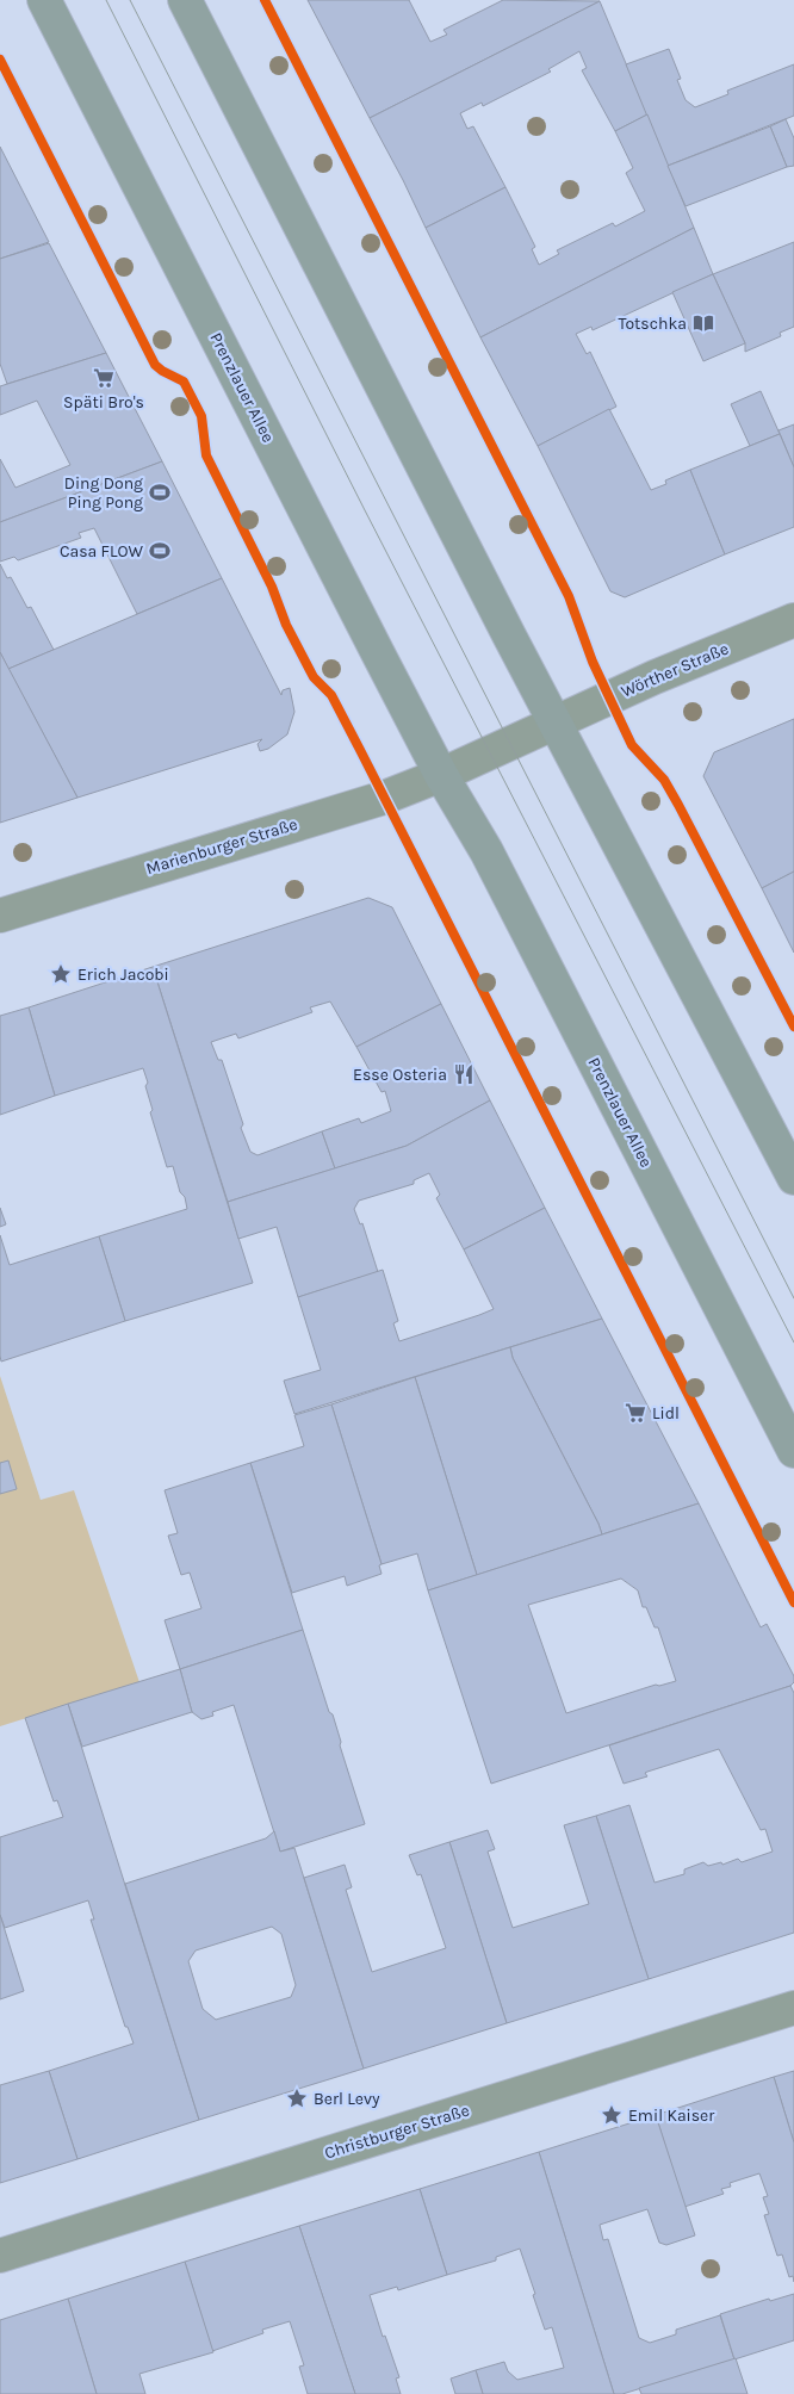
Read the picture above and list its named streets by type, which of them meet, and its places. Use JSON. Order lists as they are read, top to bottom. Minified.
{"streets":{"main road":["Prenzlauer Allee"],"street":["Wörther Straße","Marienburger Straße","Christburger Straße"]},"crossings":[["Prenzlauer Allee","Marienburger Straße"]],"places":{"library":["Totschka"],"supermarket":["Späti Bro's","Lidl"],"sports":["Ding Dong Ping Pong","Casa FLOW"],"place":["Erich Jacobi","Berl Levy","Emil Kaiser"],"restaurant":["Esse Osteria"]}}
